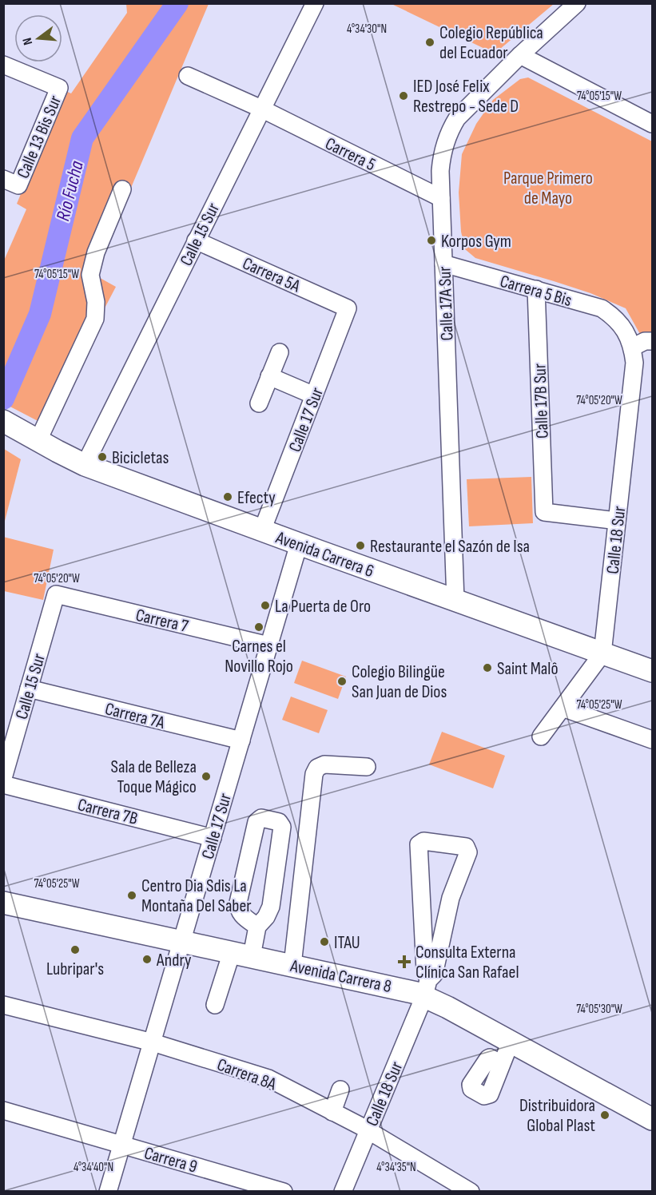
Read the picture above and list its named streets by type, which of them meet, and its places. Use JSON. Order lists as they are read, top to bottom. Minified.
{"streets":{"main road":["Avenida Carrera 6","Avenida Carrera 8"],"street":["Calle 13 Bis Sur","Carrera 5","Calle 15 Sur","Carrera 5A","Carrera 5 Bis","Calle 17A Sur","Calle 17B Sur","Calle 17 Sur","Calle 18 Sur","Carrera 7","Carrera 7A","Carrera 7B","Carrera 8A","Carrera 9"]},"crossings":[["Carrera 5","Calle 15 Sur"],["Carrera 5","Calle 17A Sur"],["Calle 15 Sur","Carrera 5A"],["Calle 15 Sur","Avenida Carrera 6"],["Calle 15 Sur","Carrera 7"],["Calle 15 Sur","Carrera 7A"],["Carrera 5A","Calle 17 Sur"],["Carrera 5 Bis","Calle 17A Sur"],["Carrera 5 Bis","Calle 17B Sur"],["Carrera 5 Bis","Calle 18 Sur"],["Calle 17A Sur","Avenida Carrera 6"],["Calle 17B Sur","Calle 18 Sur"],["Calle 17 Sur","Avenida Carrera 6"],["Calle 17 Sur","Carrera 7"],["Calle 17 Sur","Carrera 7A"],["Calle 17 Sur","Carrera 7B"],["Calle 17 Sur","Avenida Carrera 8"],["Calle 17 Sur","Carrera 8A"],["Calle 17 Sur","Carrera 9"],["Calle 18 Sur","Avenida Carrera 6"],["Calle 18 Sur","Avenida Carrera 8"],["Calle 18 Sur","Carrera 8A"]],"water":["Río Fucha"],"parks":["Parque Primero de Mayo"],"places":{"other":["Colegio República del Ecuador","IED José Felix Restrepo - Sede D","Korpos Gym","Bicicletas","Efecty","Restaurante el Sazón de Isa","La Puerta de Oro","Carnes el Novillo Rojo","Saint Malô","Colegio Bilingüe San Juan de Dios","Sala de Belleza Toque Mágico","Centro Dia Sdis La Montaña Del Saber","ITAU","Lubripar's","Andry","Distribuidora Global Plast"],"health":["Consulta Externa Clínica San Rafael"]},"north":"left","coordinates":["4°34'30\"N","74°05'15\"W","74°05'20\"W","74°05'25\"W","74°05'30\"W","4°34'40\"N","4°34'35\"N"]}
